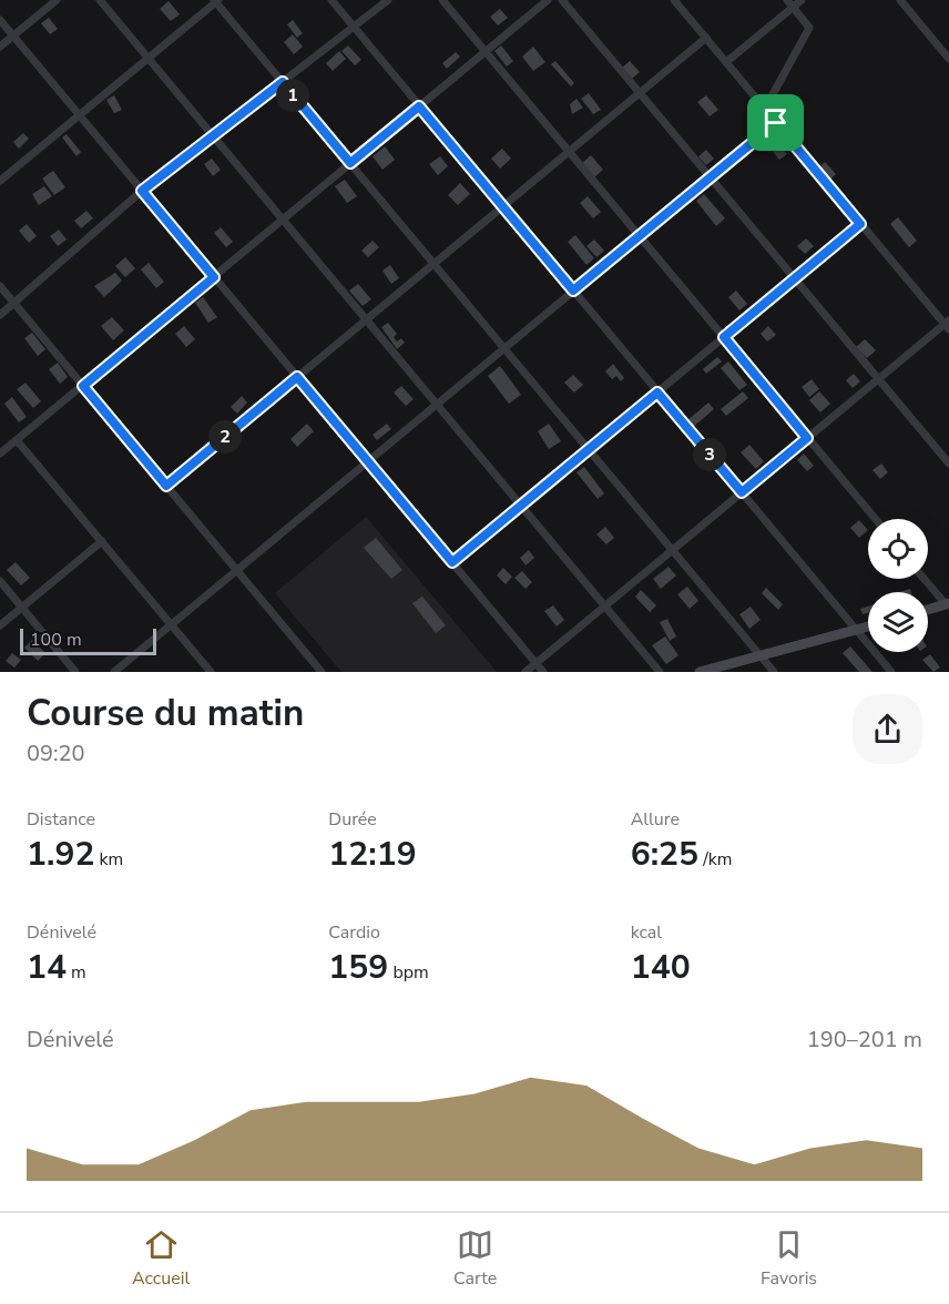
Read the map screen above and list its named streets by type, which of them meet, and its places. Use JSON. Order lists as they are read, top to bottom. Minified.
{"scale_bar":"100 m","page":{"pins":["1","2","3"],"scale":"100 m","heading":["Course du matin","09:20"],"stats":[["Distance","1.92 km"],["Durée","12:19"],["Allure","6:25 /km"],["Dénivelé","14 m"],["Cardio","159 bpm"],["kcal","140"]],"chart":["Dénivelé","190–201 m"],"tabs":["Accueil","Carte","Favoris"]}}
